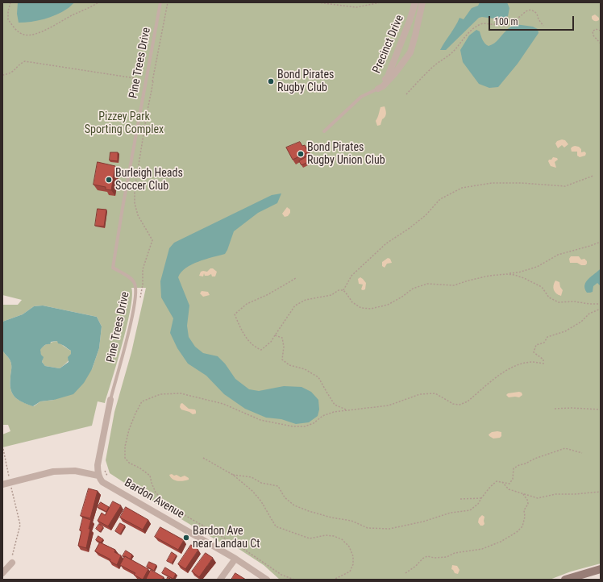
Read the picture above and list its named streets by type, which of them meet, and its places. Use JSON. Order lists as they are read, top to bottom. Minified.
{"streets":{"street":["Precinct Drive","Bardon Avenue"],"lane":["Pine Trees Drive"]},"parks":["Pizzey Park Sporting Complex"],"places":["Bond Pirates Rugby Club","Bond Pirates Rugby Union Club","Burleigh Heads Soccer Club","Bardon Ave near Landau Ct"],"scale_bar":"100 m"}
